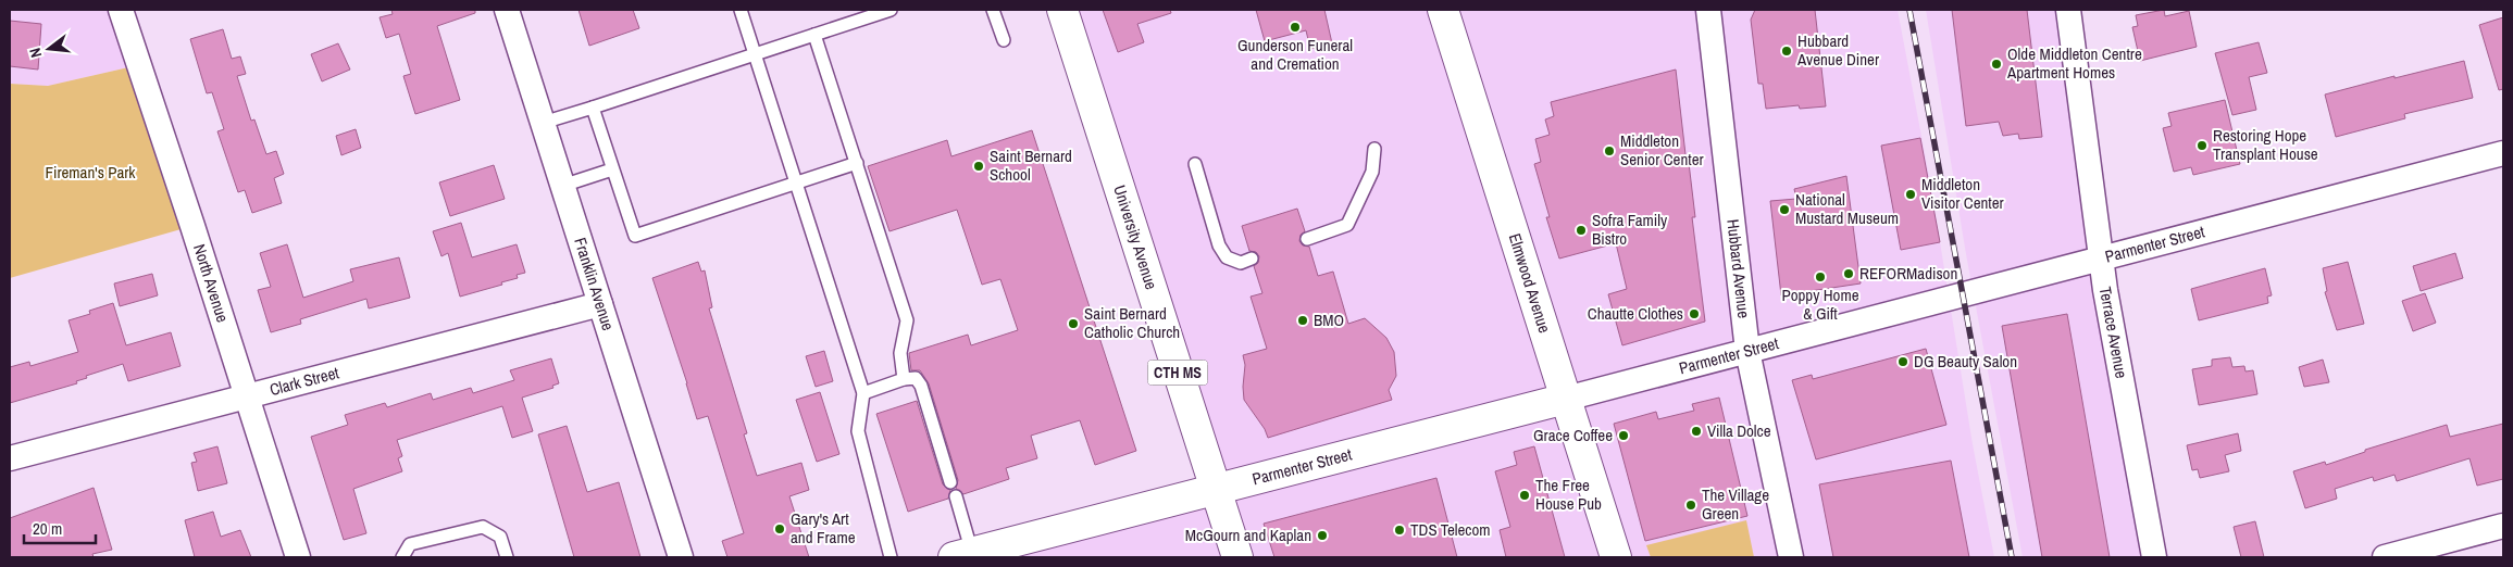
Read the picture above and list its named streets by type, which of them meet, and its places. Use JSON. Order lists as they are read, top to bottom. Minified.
{"streets":{"street":["University Avenue","Parmenter Street","Hubbard Avenue","North Avenue","Franklin Avenue","Elmwood Avenue","Terrace Avenue","CTH MS","Clark Street"]},"crossings":[["University Avenue","Parmenter Street"],["Parmenter Street","Hubbard Avenue"],["Parmenter Street","Elmwood Avenue"],["Parmenter Street","Terrace Avenue"],["North Avenue","Clark Street"],["Franklin Avenue","Clark Street"]],"parks":["Fireman's Park"],"places":["Gunderson Funeral and Cremation","Hubbard Avenue Diner","Olde Middleton Centre Apartment Homes","Restoring Hope Transplant House","Middleton Senior Center","Saint Bernard School","Middleton Visitor Center","National Mustard Museum","Sofra Family Bistro","REFORMadison","Poppy Home & Gift","Chautte Clothes","BMO","Saint Bernard Catholic Church","DG Beauty Salon","Villa Dolce","Grace Coffee","The Free House Pub","The Village Green","Gary's Art and Frame","TDS Telecom","McGourn and Kaplan"],"scale_bar":"20 m","north":"left"}
